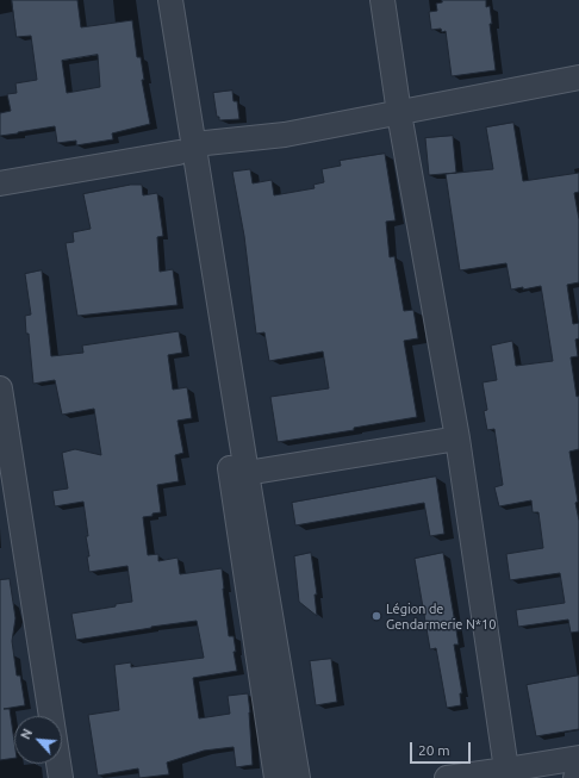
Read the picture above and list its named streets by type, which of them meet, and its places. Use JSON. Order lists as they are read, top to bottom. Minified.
{"places":["Légion de Gendarmerie N*10"],"scale_bar":"20 m","north":"top left"}
